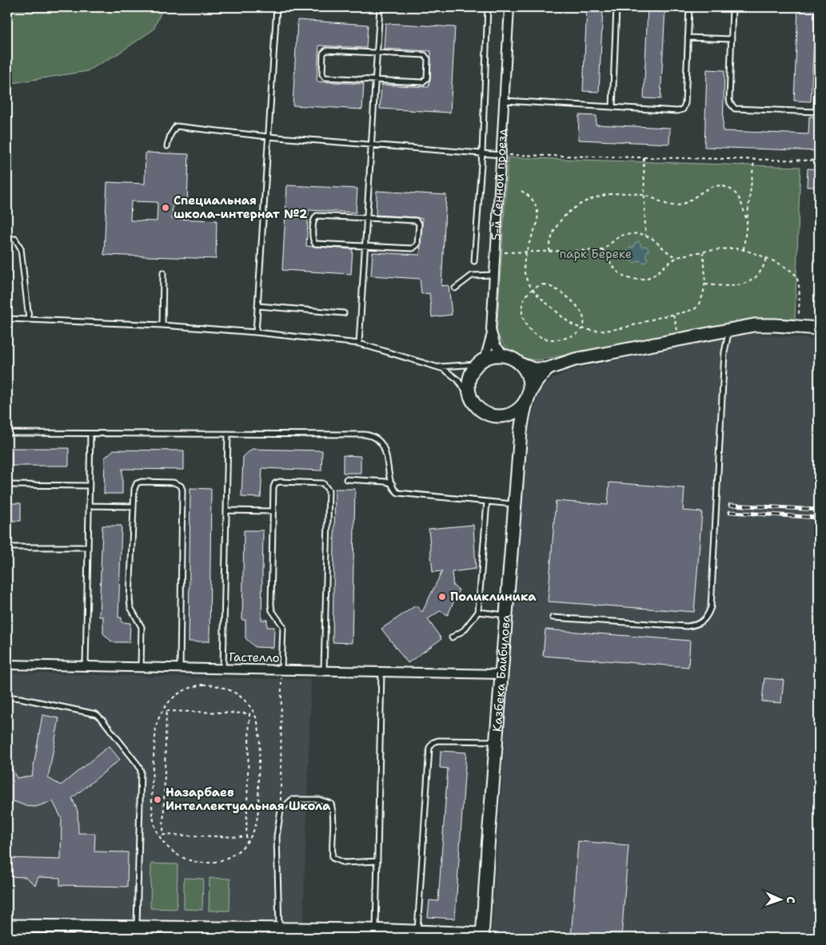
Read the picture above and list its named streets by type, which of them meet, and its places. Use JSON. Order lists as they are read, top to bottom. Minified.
{"streets":{"street":["5-й Сенной проезд","Гастелло","Казбека Байбулова"]},"crossings":[["5-й Сенной проезд","Казбека Байбулова"],["Гастелло","Казбека Байбулова"]],"parks":["парк Береке"],"places":["Специальная школа-интернат №2","Поликлиника","Назарбаев Интеллектуальная Школа"],"north":"right"}
